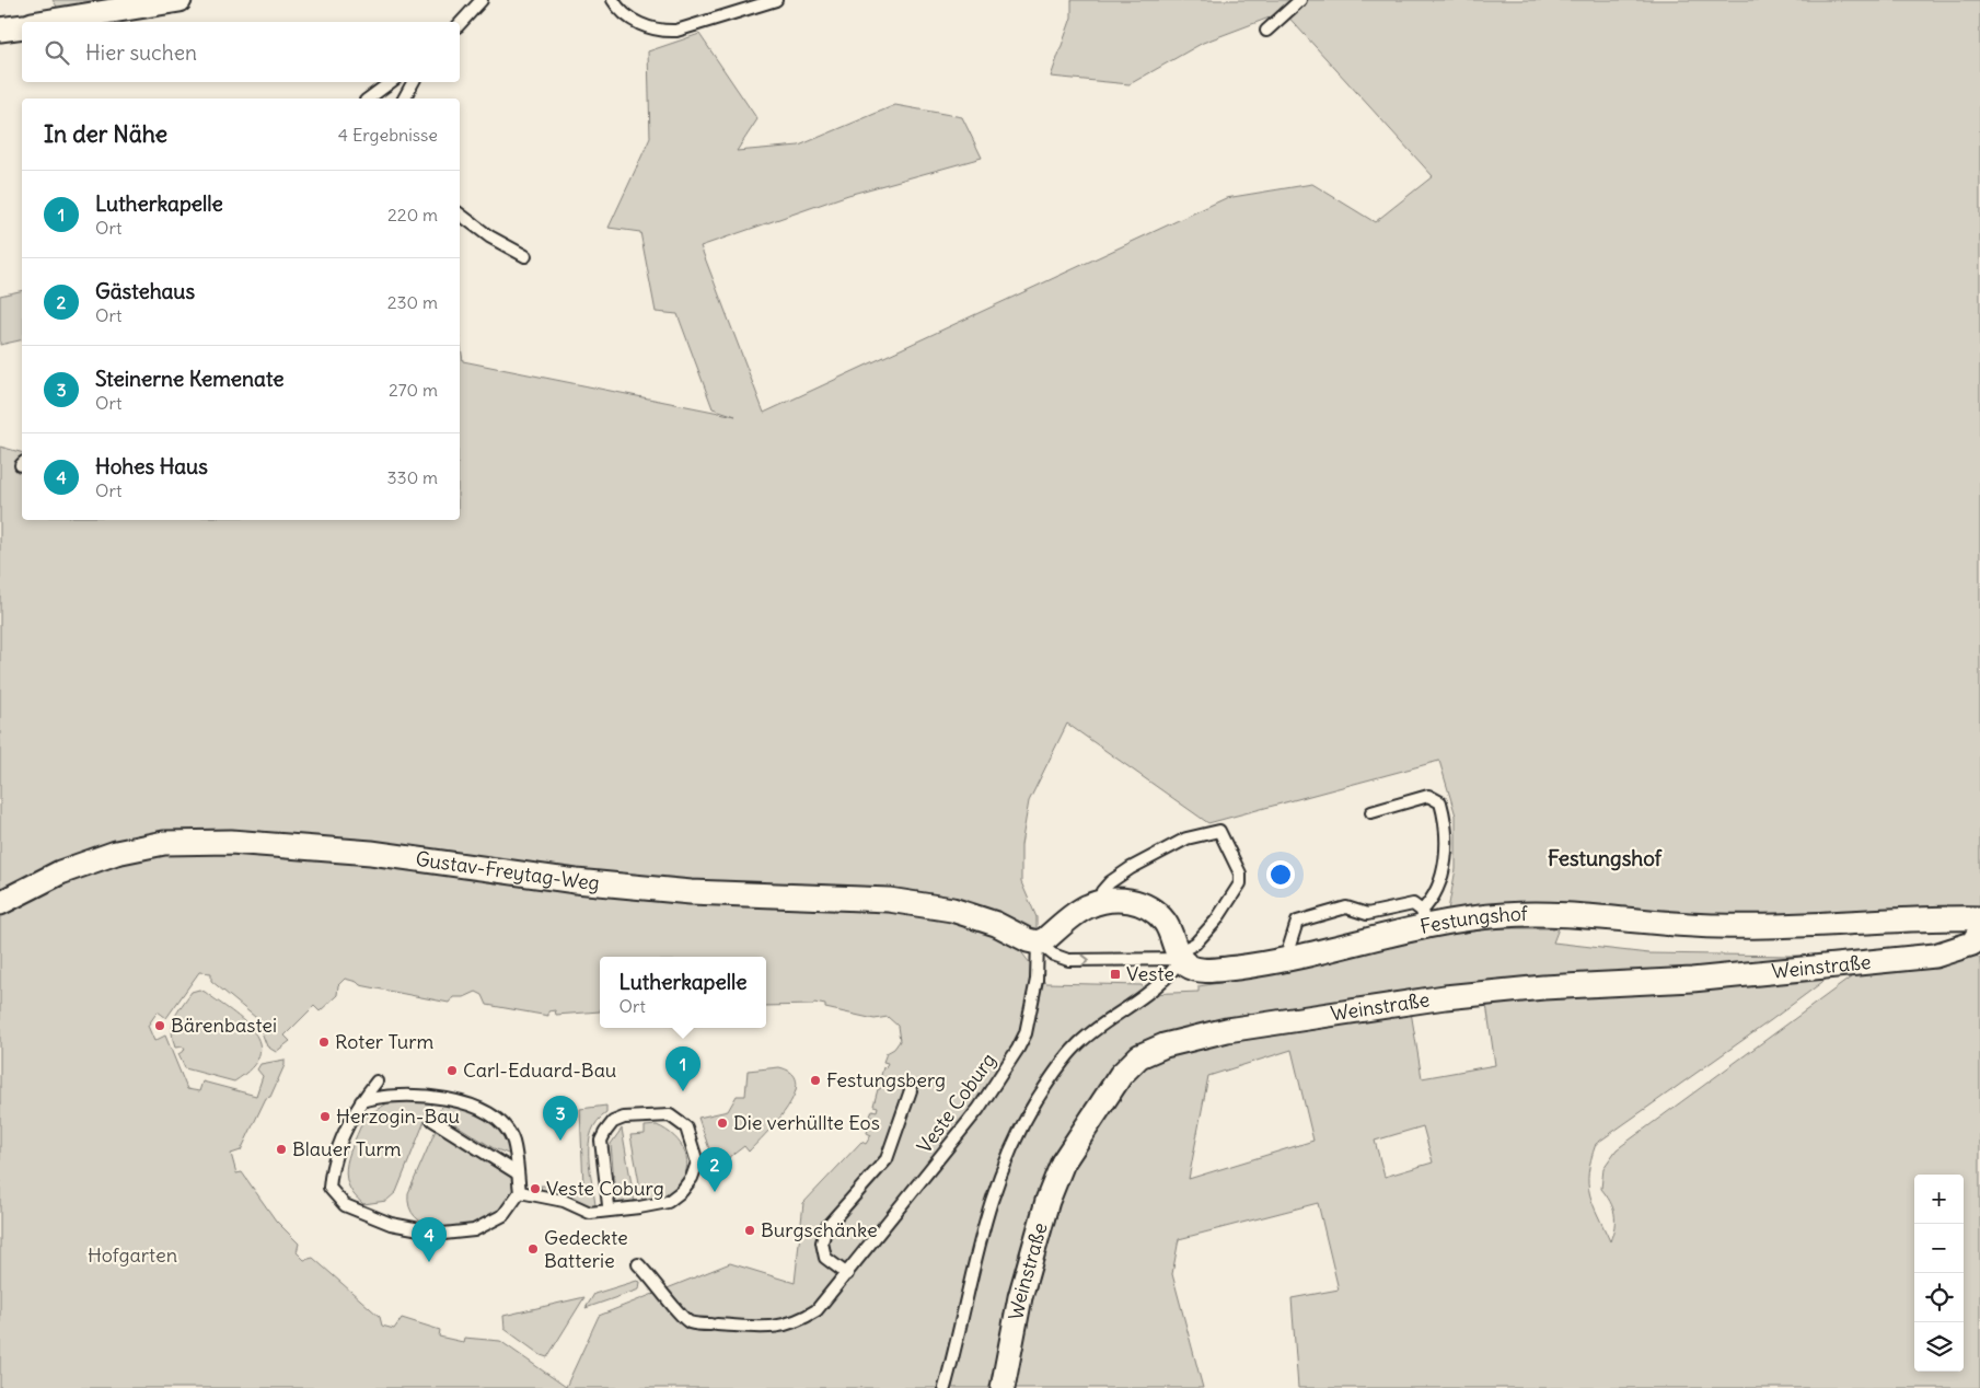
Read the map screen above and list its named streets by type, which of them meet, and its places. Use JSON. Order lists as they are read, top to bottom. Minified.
{"streets":{"street":["Gustav-Freytag-Weg","Festungshof","Weinstraße"],"lane":["Veste Coburg"]},"crossings":[["Gustav-Freytag-Weg","Veste Coburg"]],"districts":["Festungshof"],"parks":["Hofgarten"],"places":{"transit":["Veste"],"other":["Bärenbastei","Roter Turm","Carl-Eduard-Bau","Festungsberg","Herzogin-Bau","Die verhüllte Eos","Blauer Turm","Veste Coburg","Burgschänke","Gedeckte Batterie"]},"page":{"search":"Hier suchen","heading":["In der Nähe","4 Ergebnisse"],"list":[{"mark":"1","name":"Lutherkapelle","note":"Ort","value":"220 m"},{"mark":"2","name":"Gästehaus","note":"Ort","value":"230 m"},{"mark":"3","name":"Steinerne Kemenate","note":"Ort","value":"270 m"},{"mark":"4","name":"Hohes Haus","note":"Ort","value":"330 m"}],"popup":["Lutherkapelle","Ort"],"pins":["1","3","2","4"],"map_buttons":["+","−"]}}
